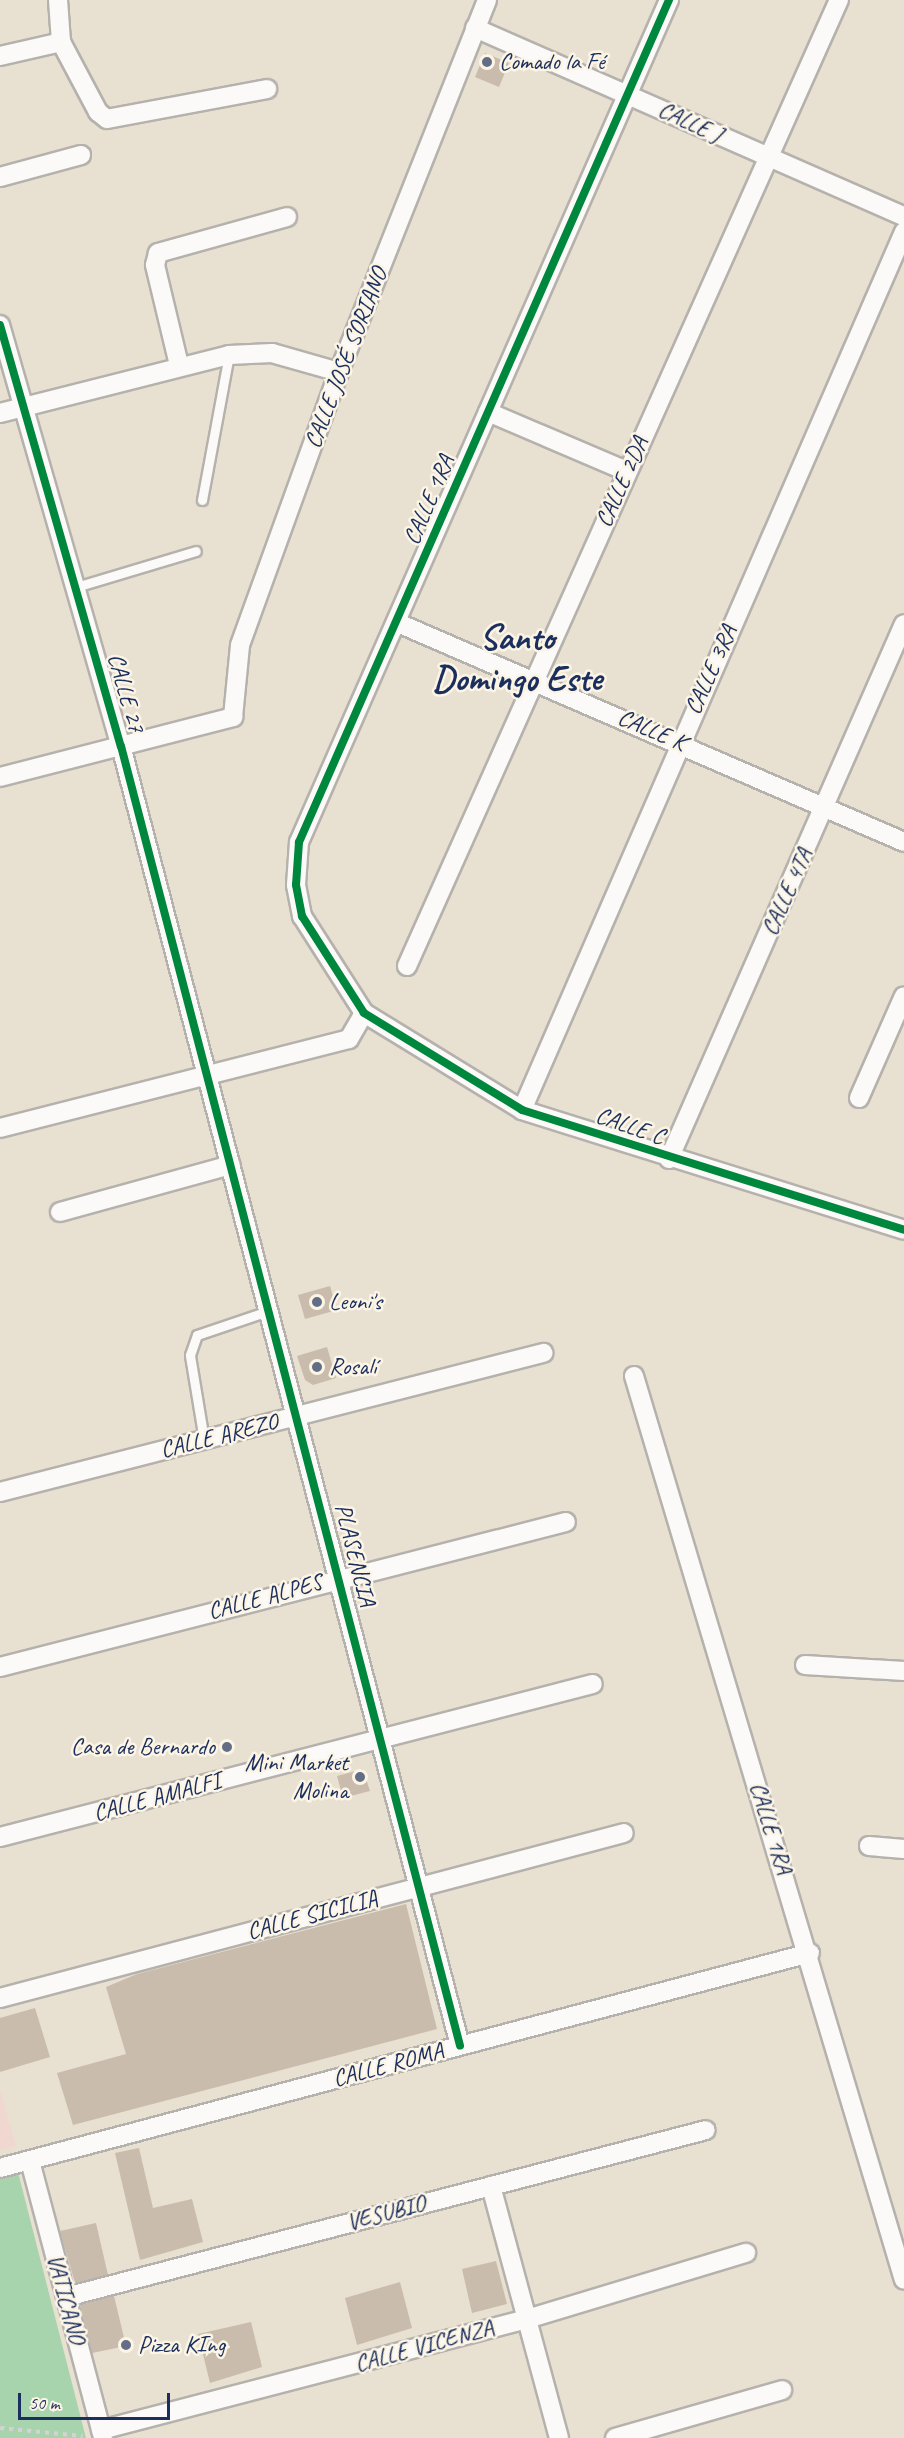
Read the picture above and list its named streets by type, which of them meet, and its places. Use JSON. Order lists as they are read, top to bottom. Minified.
{"streets":{"street":["CALLE J","CALLE JOSÉ SORIANO","CALLE 2DA","CALLE 1RA","CALLE 3RA","CALLE 27","CALLE K","CALLE 4TA","CALLE C","CALLE AREZO","PLASENCIA","CALLE ALPES","CALLE AMALFI","CALLE SICILIA","CALLE ROMA","VESUBIO","VATICANO","CALLE VICENZA"]},"crossings":[["CALLE J","CALLE JOSÉ SORIANO"],["CALLE J","CALLE 2DA"],["CALLE J","CALLE 1RA"],["CALLE JOSÉ SORIANO","CALLE 27"],["CALLE 2DA","CALLE K"],["CALLE 1RA","CALLE K"],["CALLE 1RA","CALLE C"],["CALLE 1RA","CALLE ROMA"],["CALLE 3RA","CALLE K"],["CALLE 3RA","CALLE C"],["CALLE 27","PLASENCIA"],["CALLE K","CALLE 4TA"],["CALLE 4TA","CALLE C"],["CALLE AREZO","PLASENCIA"],["PLASENCIA","CALLE ALPES"],["PLASENCIA","CALLE AMALFI"],["PLASENCIA","CALLE SICILIA"],["PLASENCIA","CALLE ROMA"],["CALLE ROMA","VATICANO"],["VESUBIO","VATICANO"],["VATICANO","CALLE VICENZA"]],"districts":["Santo Domingo Este"],"places":["Comado la Fé","Leoni's","Rosalí","Casa de Bernardo","Mini Market Molina","Pizza KIng"],"scale_bar":"50 m"}
